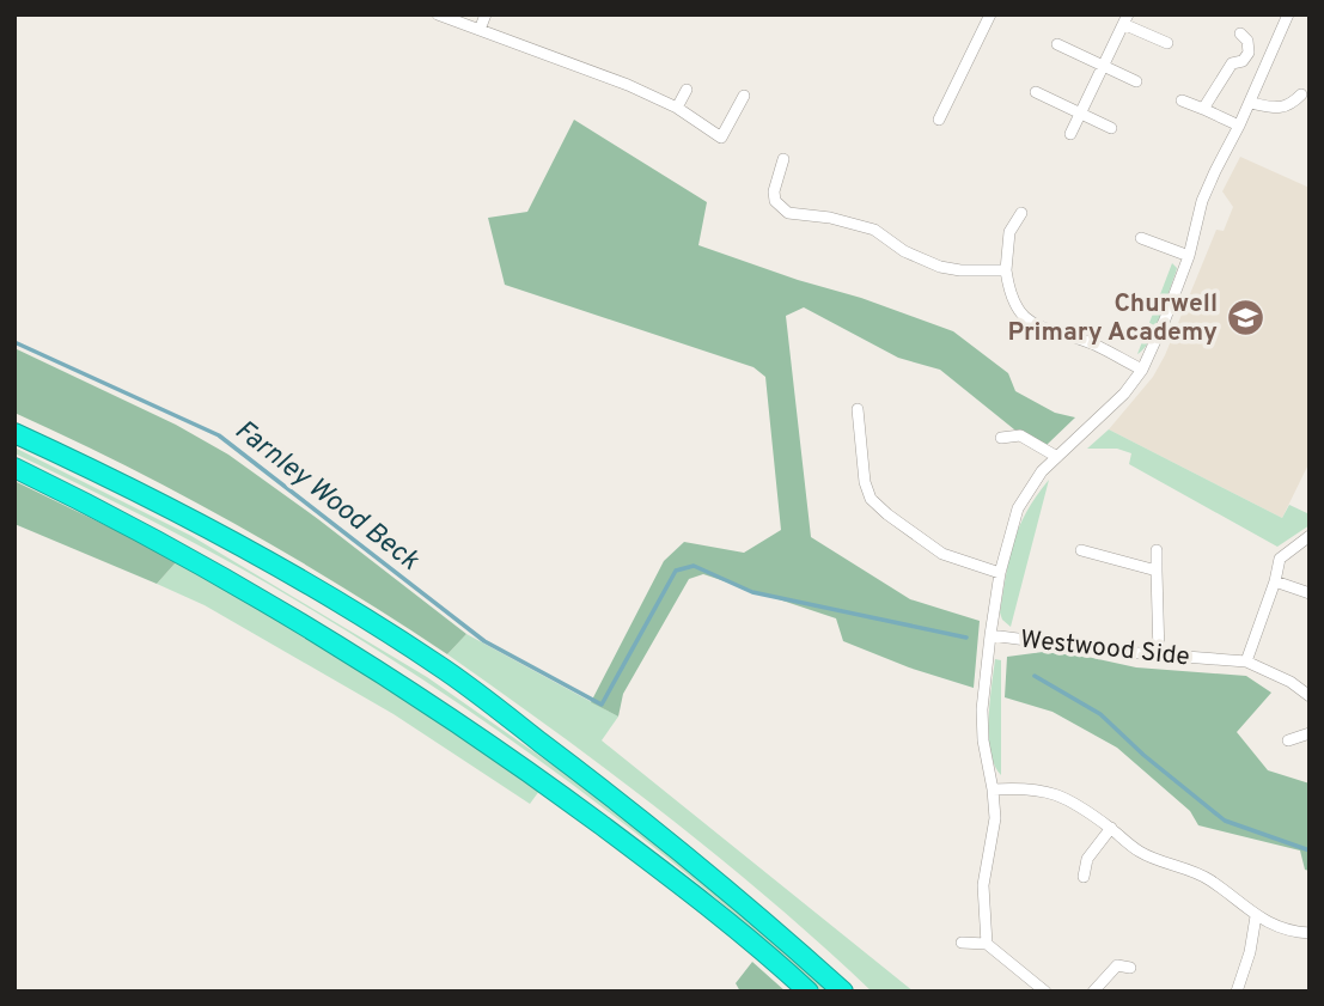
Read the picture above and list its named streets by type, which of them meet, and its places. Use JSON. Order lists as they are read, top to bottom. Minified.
{"streets":{"street":["Westwood Side"]},"water":["Farnley Wood Beck"],"places":{"school or university":["Churwell Primary Academy"]}}
